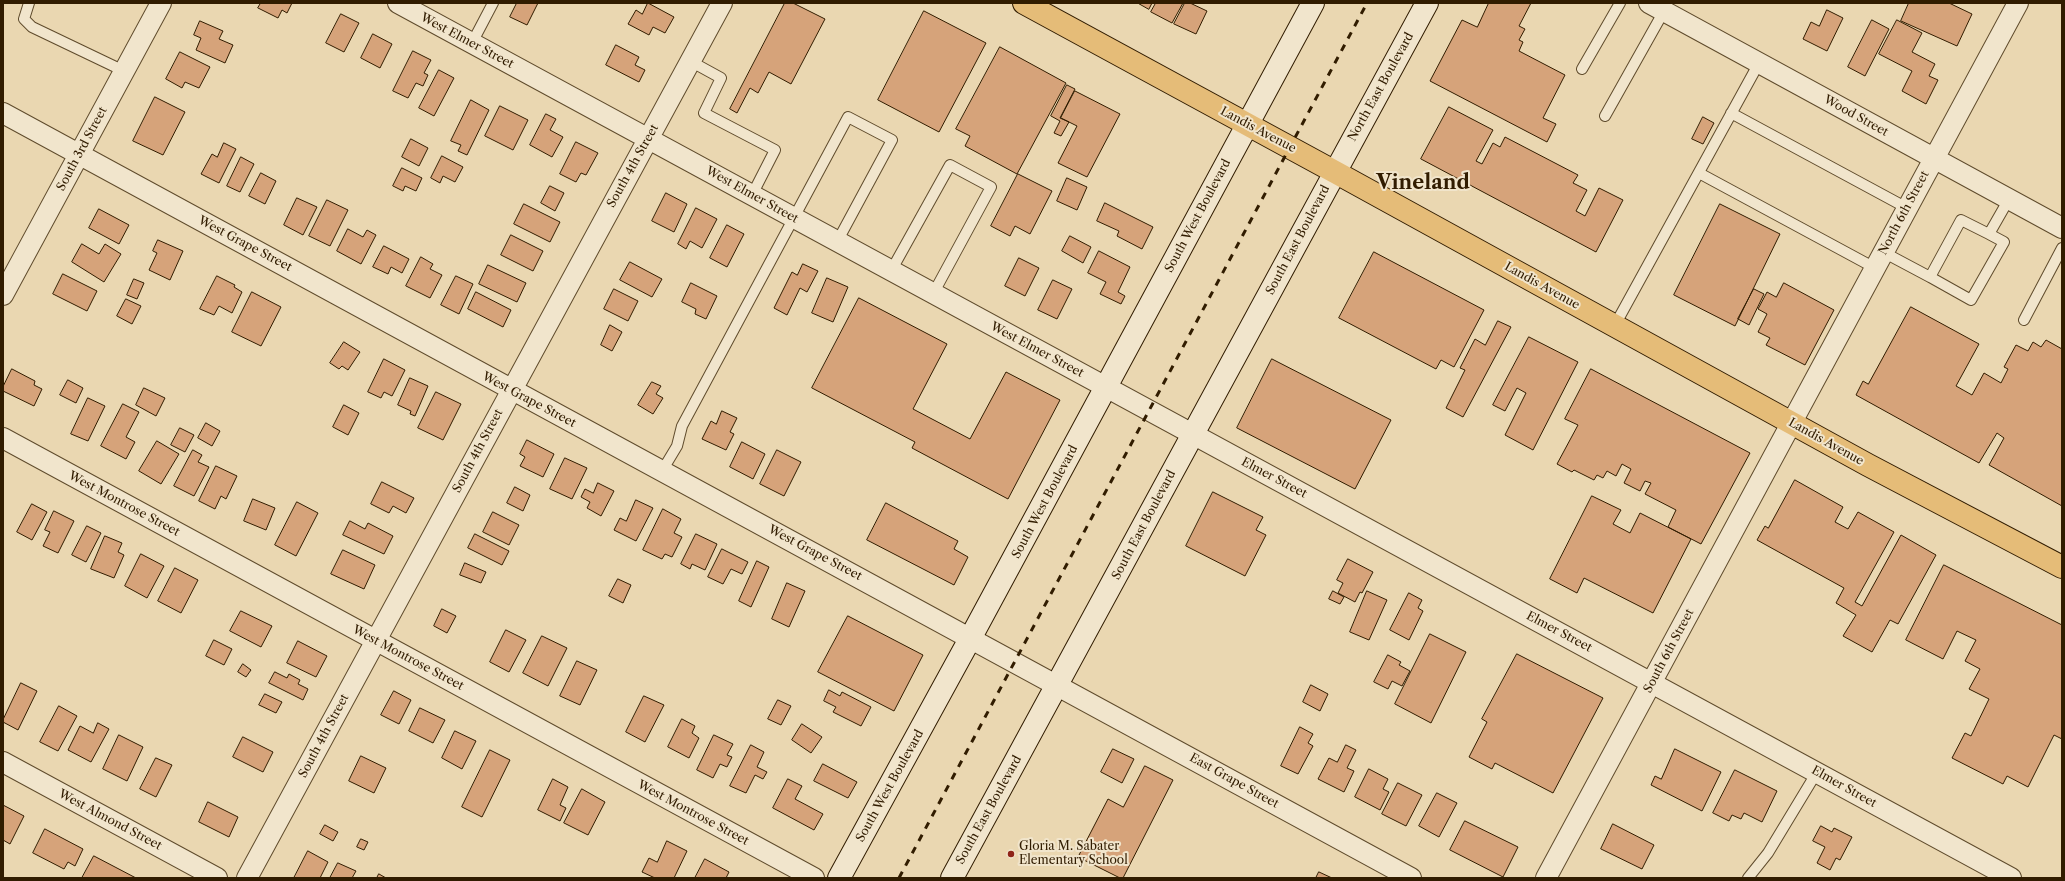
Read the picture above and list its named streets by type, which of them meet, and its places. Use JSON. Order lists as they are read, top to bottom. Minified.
{"streets":{"main road":["North East Boulevard","Landis Avenue","South West Boulevard","South East Boulevard"],"street":["West Elmer Street","Wood Street","South 3rd Street","South 4th Street","North 6th Street","West Grape Street","Elmer Street","West Montrose Street","South 6th Street","East Grape Street","West Almond Street"]},"crossings":[["West Elmer Street","South 4th Street"],["West Elmer Street","South West Boulevard"],["West Elmer Street","Elmer Street"],["North East Boulevard","Landis Avenue"],["North East Boulevard","South East Boulevard"],["Wood Street","North 6th Street"],["Landis Avenue","North 6th Street"],["Landis Avenue","South West Boulevard"],["Landis Avenue","South East Boulevard"],["Landis Avenue","South 6th Street"],["South 3rd Street","West Grape Street"],["South 4th Street","West Grape Street"],["South 4th Street","West Montrose Street"],["North 6th Street","South 6th Street"],["South West Boulevard","West Grape Street"],["South West Boulevard","Elmer Street"],["South East Boulevard","West Grape Street"],["South East Boulevard","Elmer Street"],["South East Boulevard","East Grape Street"],["West Grape Street","East Grape Street"],["Elmer Street","South 6th Street"]],"districts":["Vineland"],"places":["Gloria M. Sabater Elementary School"]}
